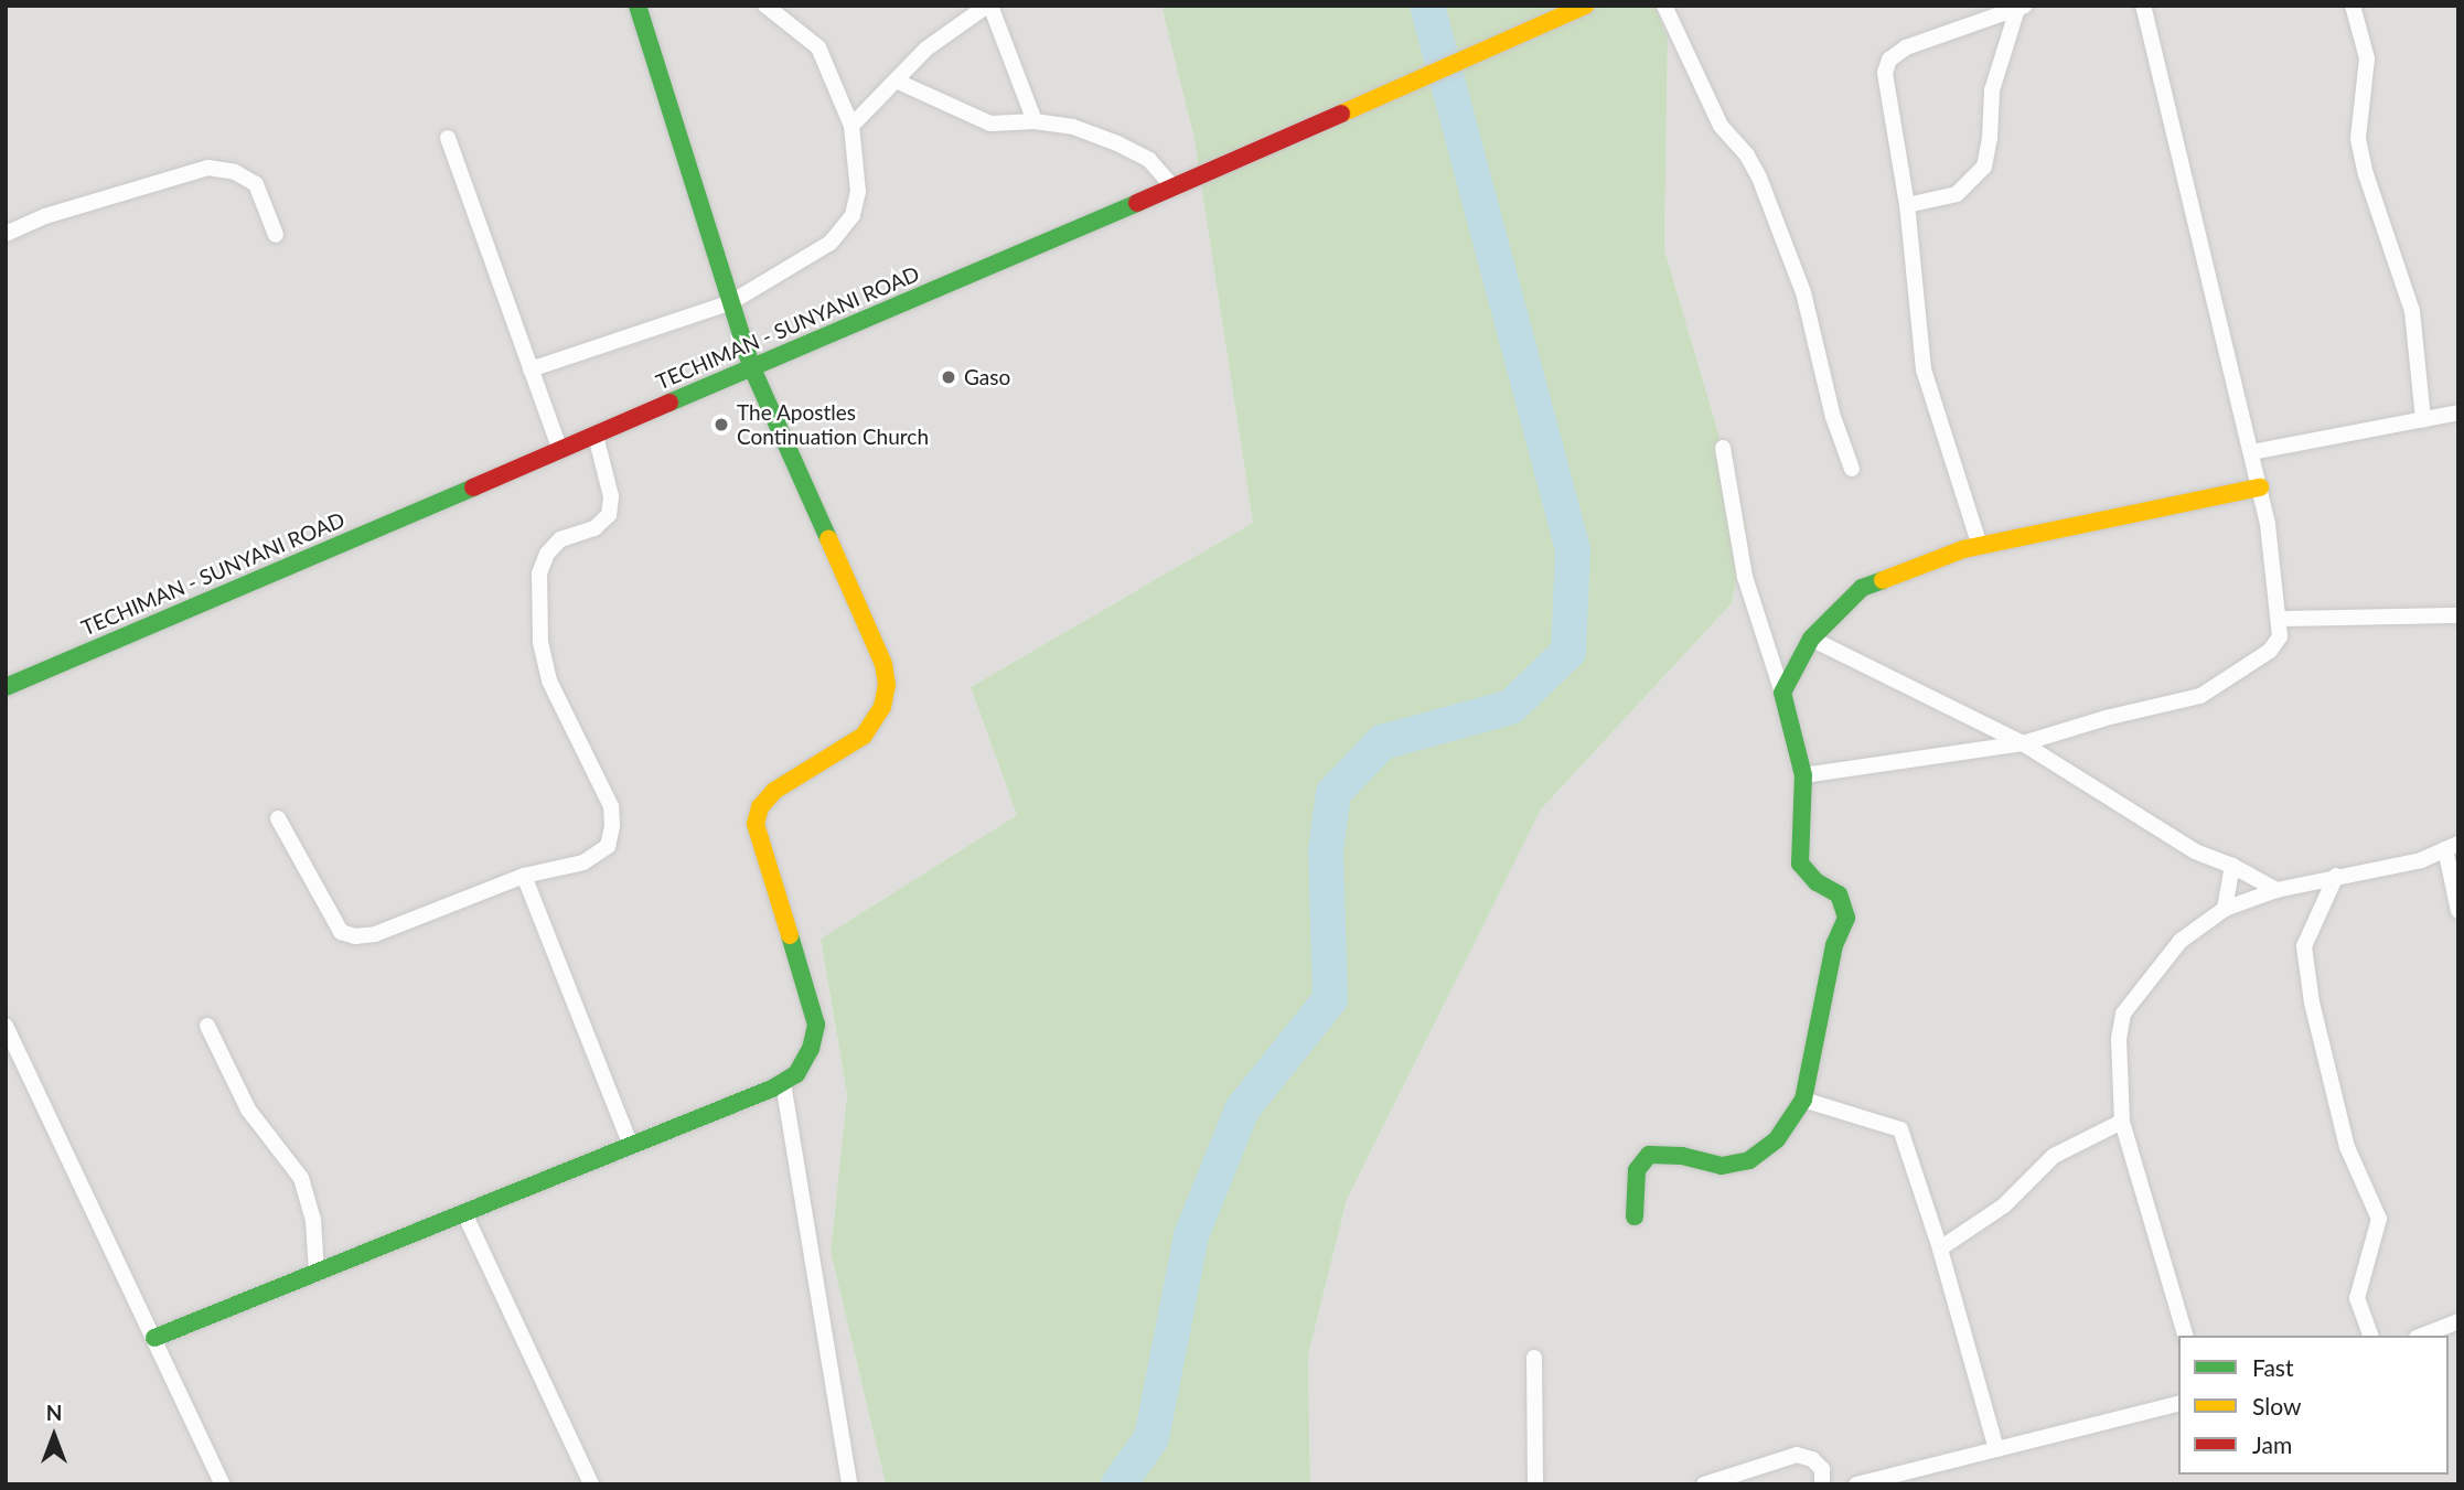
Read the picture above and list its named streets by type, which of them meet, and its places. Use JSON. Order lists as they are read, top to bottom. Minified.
{"streets":{"street":["TECHIMAN - SUNYANI ROAD"]},"places":["Gaso","The Apostles Continuation Church"],"legend":["Fast","Slow","Jam"],"north":"top"}
